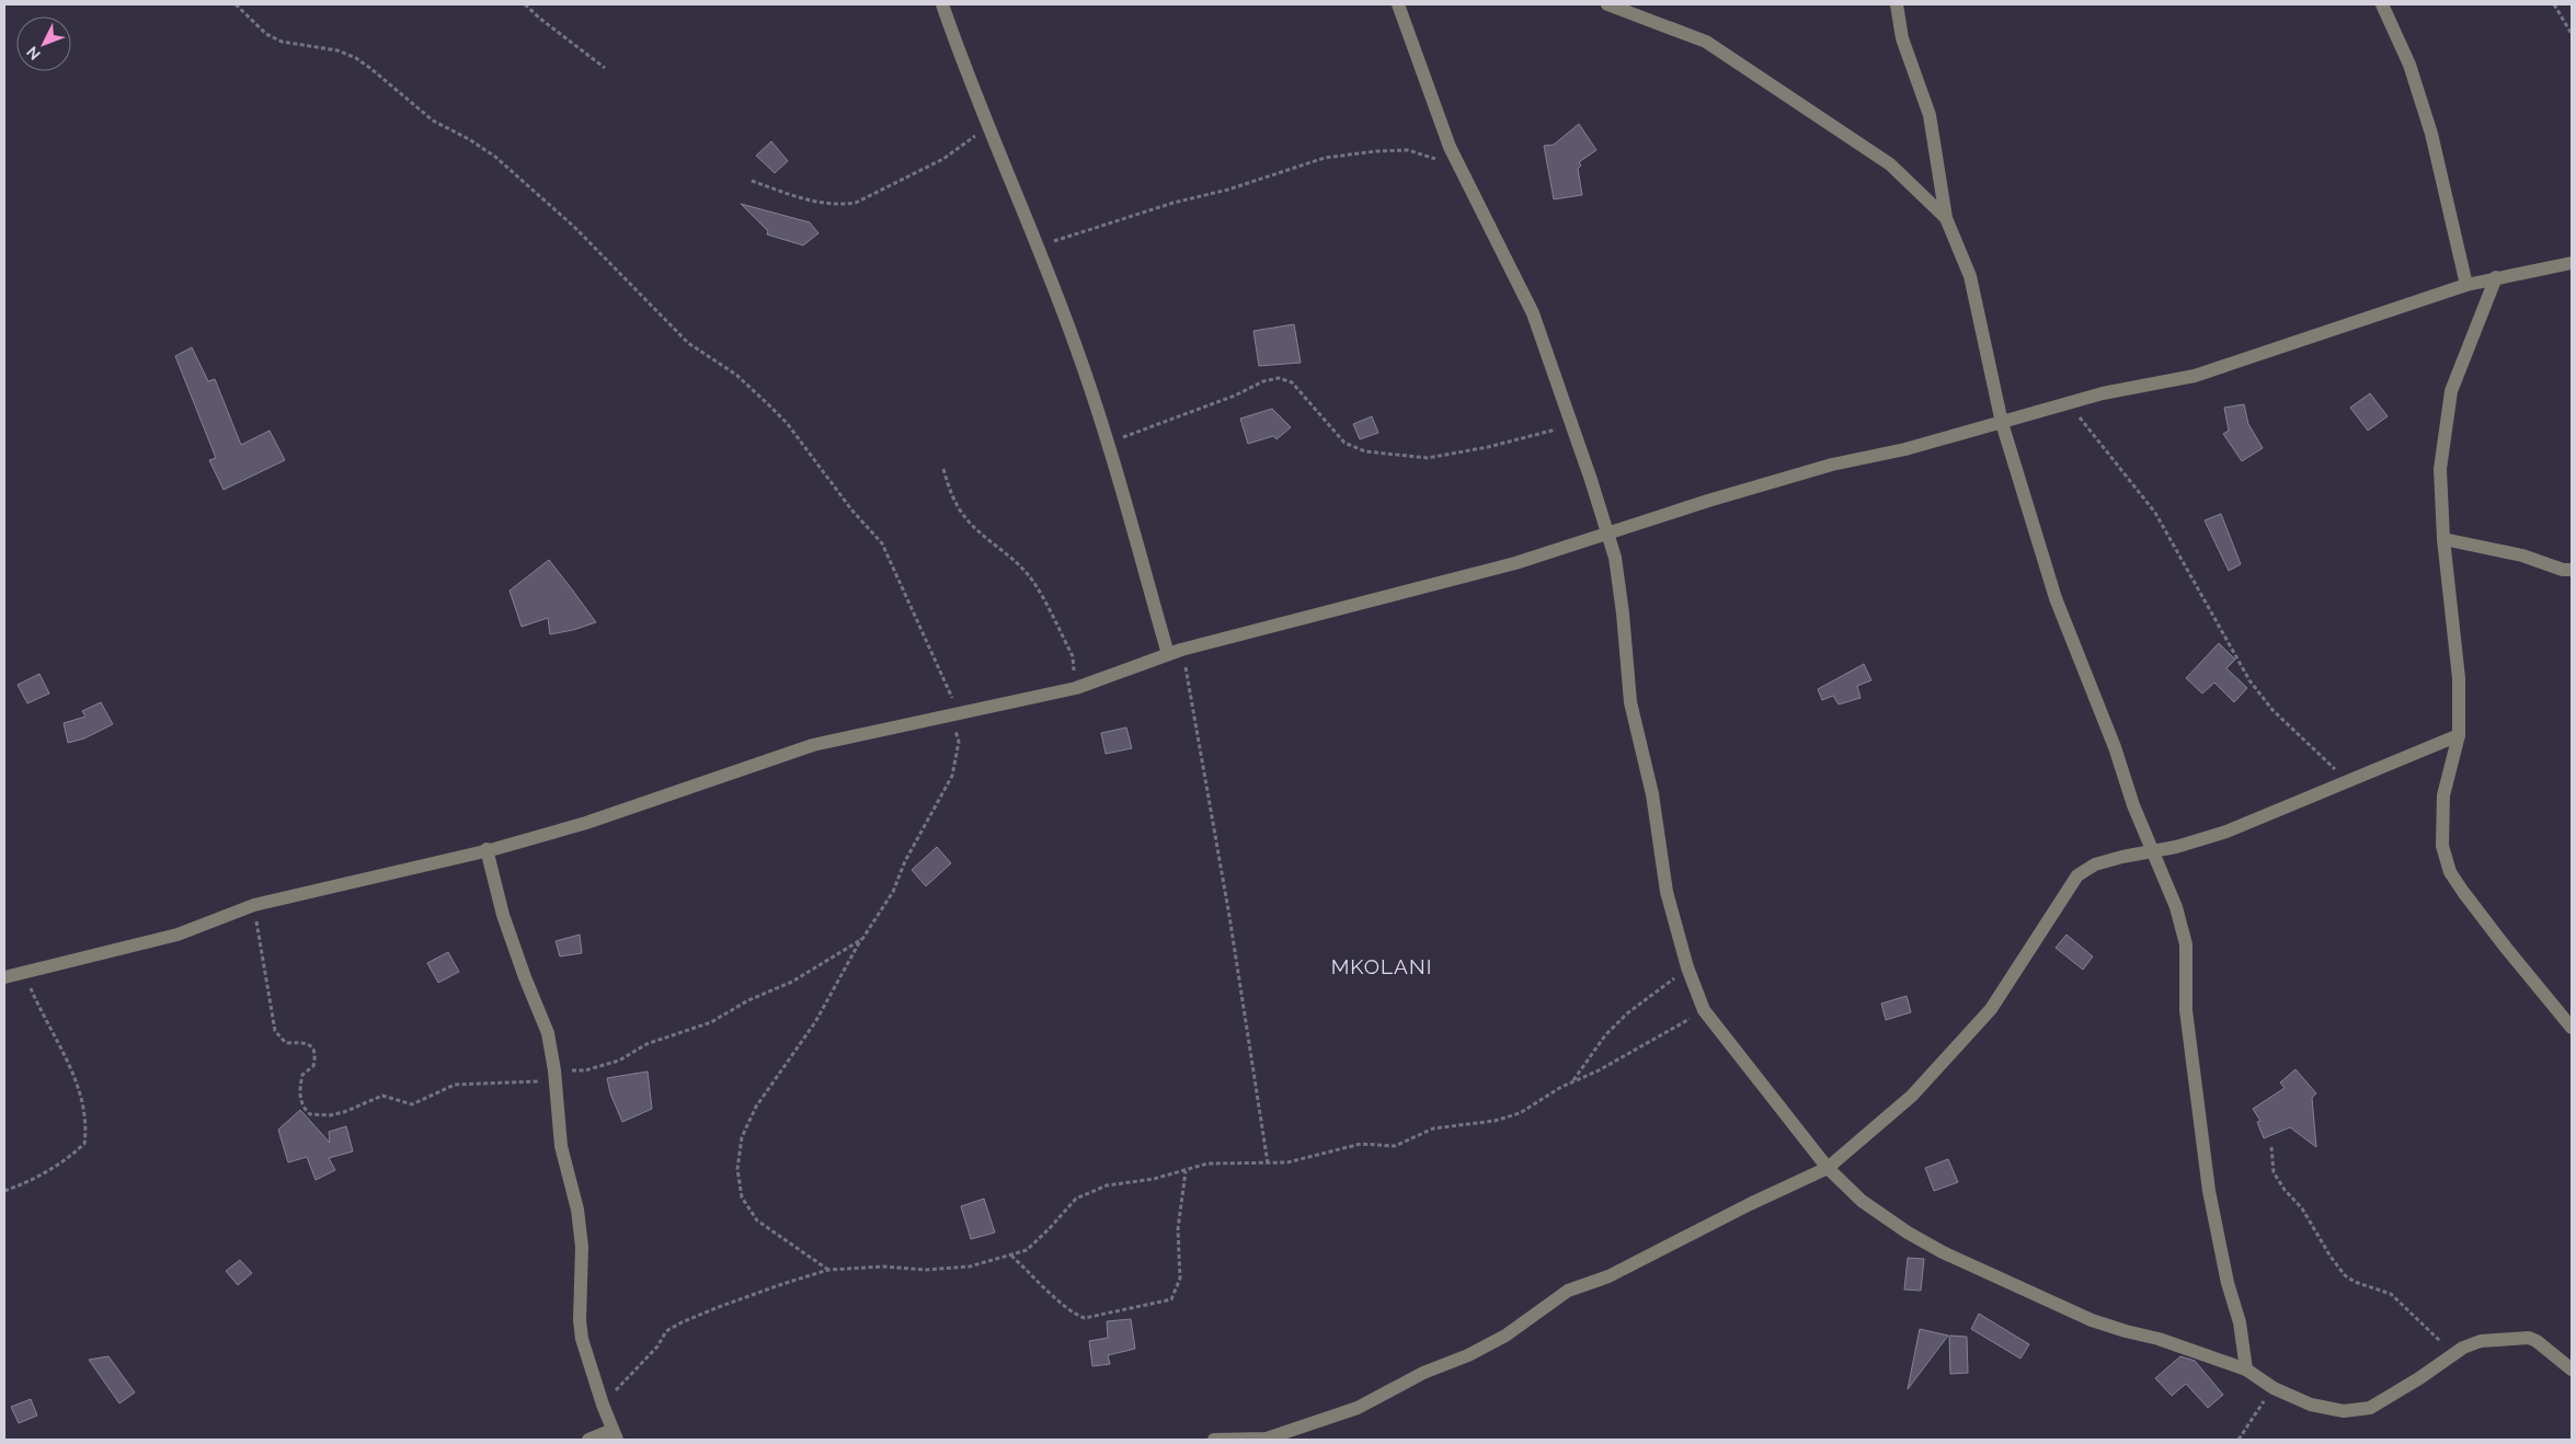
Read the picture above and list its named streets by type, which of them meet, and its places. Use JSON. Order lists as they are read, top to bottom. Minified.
{"districts":["MKOLANI"],"north":"bottom left"}
